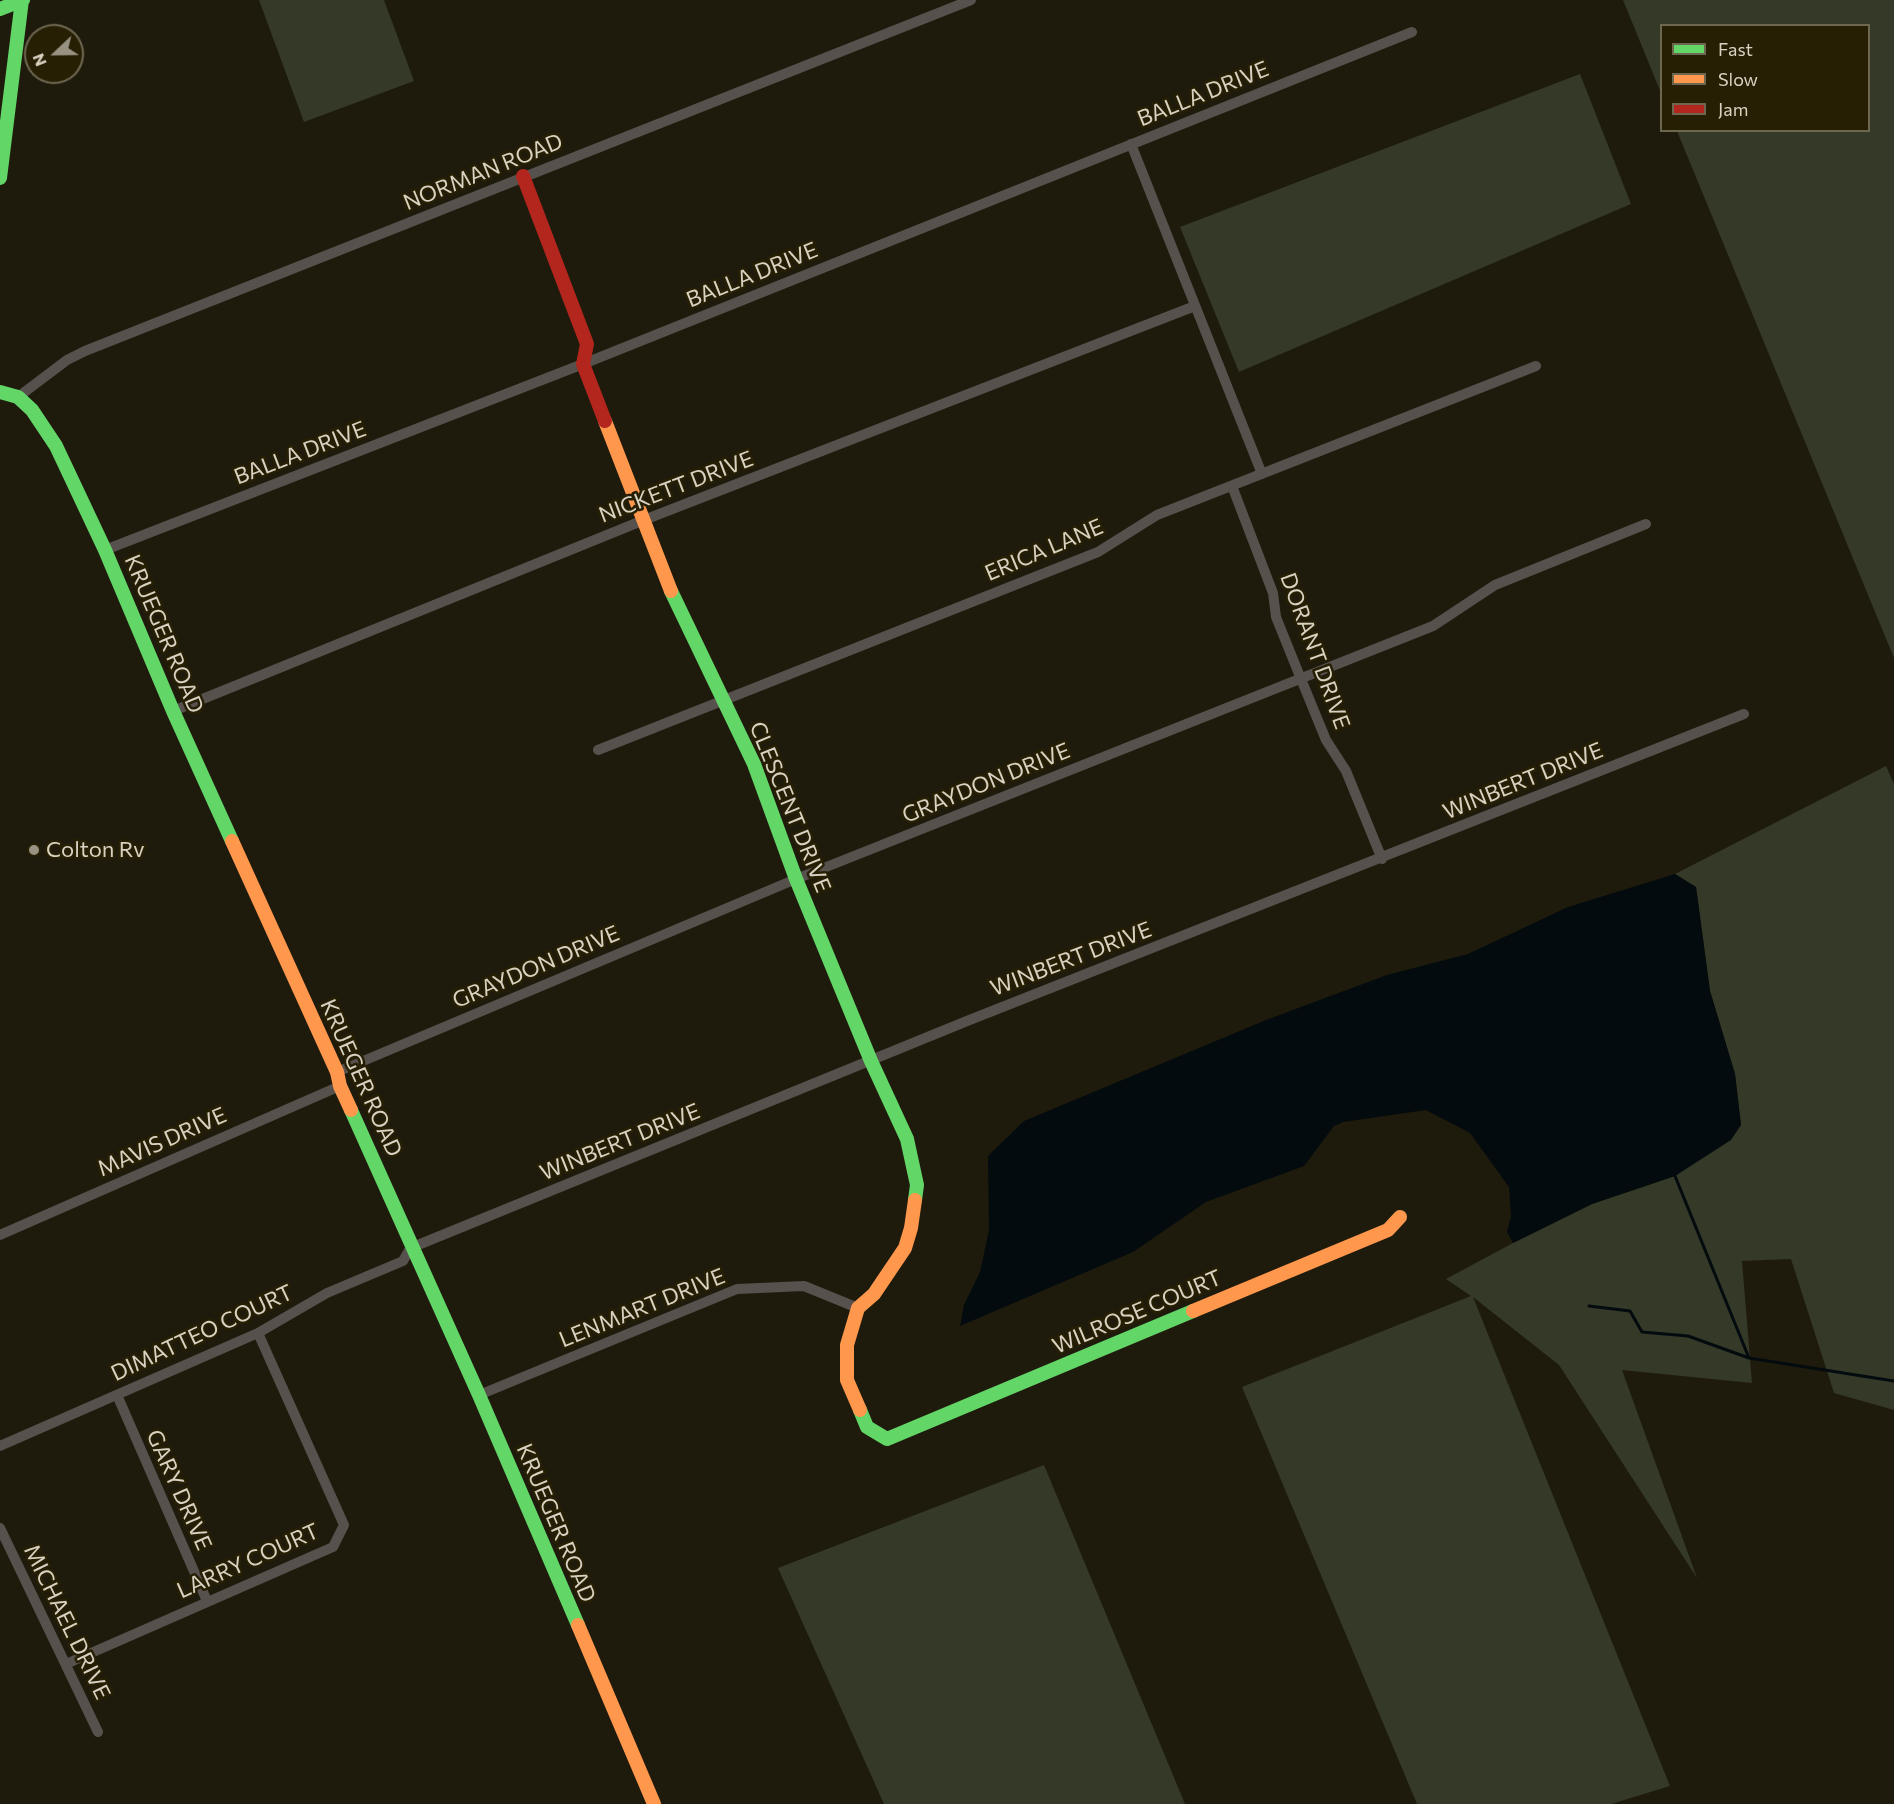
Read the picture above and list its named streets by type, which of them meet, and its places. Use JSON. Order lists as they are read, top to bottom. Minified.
{"streets":{"street":["BALLA DRIVE","NORMAN ROAD","NICKETT DRIVE","ERICA LANE","KRUEGER ROAD","DORANT DRIVE","WINBERT DRIVE","GRAYDON DRIVE","CLESCENT DRIVE","MAVIS DRIVE","LENMART DRIVE","WILROSE COURT","DIMATTEO COURT","GARY DRIVE","LARRY COURT","MICHAEL DRIVE"]},"crossings":[["BALLA DRIVE","KRUEGER ROAD"],["BALLA DRIVE","CLESCENT DRIVE"],["NORMAN ROAD","KRUEGER ROAD"],["NORMAN ROAD","CLESCENT DRIVE"],["NICKETT DRIVE","KRUEGER ROAD"],["NICKETT DRIVE","CLESCENT DRIVE"],["ERICA LANE","DORANT DRIVE"],["ERICA LANE","CLESCENT DRIVE"],["KRUEGER ROAD","WINBERT DRIVE"],["KRUEGER ROAD","GRAYDON DRIVE"],["KRUEGER ROAD","MAVIS DRIVE"],["KRUEGER ROAD","LENMART DRIVE"],["KRUEGER ROAD","DIMATTEO COURT"],["DORANT DRIVE","WINBERT DRIVE"],["DORANT DRIVE","GRAYDON DRIVE"],["WINBERT DRIVE","CLESCENT DRIVE"],["WINBERT DRIVE","DIMATTEO COURT"],["GRAYDON DRIVE","CLESCENT DRIVE"],["GRAYDON DRIVE","MAVIS DRIVE"],["CLESCENT DRIVE","LENMART DRIVE"],["CLESCENT DRIVE","WILROSE COURT"],["DIMATTEO COURT","GARY DRIVE"],["DIMATTEO COURT","LARRY COURT"],["GARY DRIVE","LARRY COURT"],["LARRY COURT","MICHAEL DRIVE"]],"places":["Colton Rv"],"legend":["Fast","Slow","Jam"],"north":"left"}
